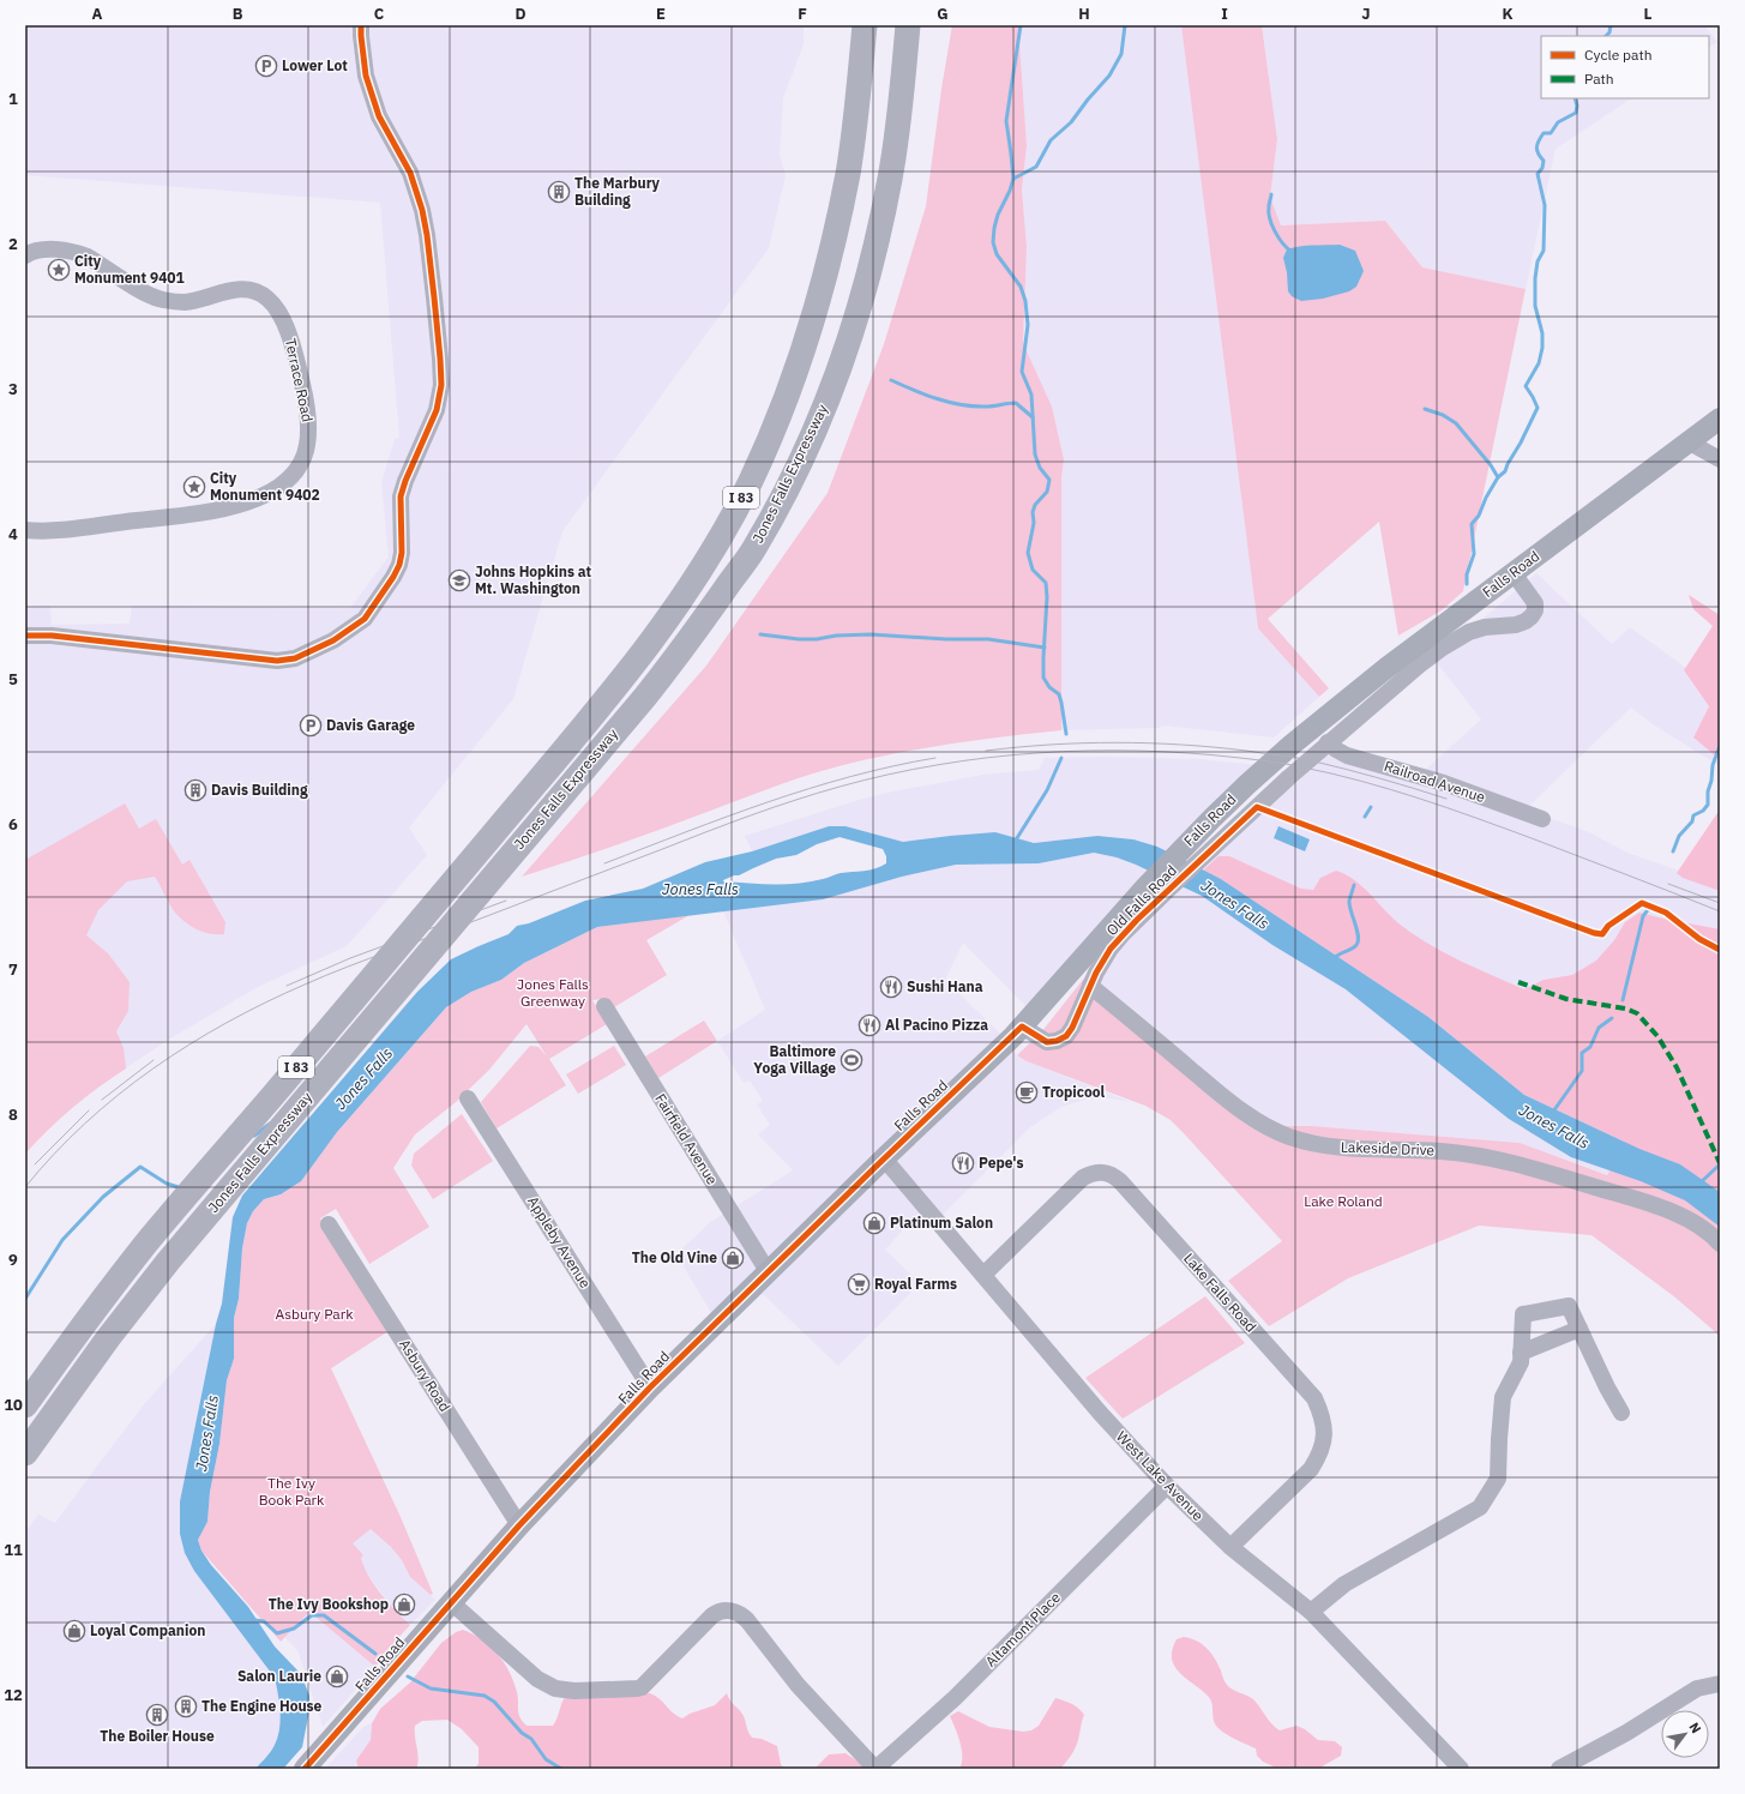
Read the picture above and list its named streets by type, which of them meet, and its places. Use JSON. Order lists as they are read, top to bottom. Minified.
{"streets":{"highway":["Jones Falls Expressway","I 83"],"main road":["Falls Road"],"street":["Terrace Road","Railroad Avenue","Old Falls Road","Fairfield Avenue","Lakeside Drive","Appleby Avenue","Lake Falls Road","Asbury Road","West Lake Avenue","Altamont Place"]},"crossings":[["Falls Road","Old Falls Road"],["Falls Road","Fairfield Avenue"],["Falls Road","Appleby Avenue"],["Falls Road","Asbury Road"],["Falls Road","West Lake Avenue"],["Railroad Avenue","Old Falls Road"],["Old Falls Road","Lakeside Drive"],["Lake Falls Road","West Lake Avenue"],["West Lake Avenue","Altamont Place"]],"water":["Jones Falls"],"parks":["Jones Falls Greenway","Lake Roland","Asbury Park","The Ivy Book Park"],"places":{"parking":["Lower Lot","Davis Garage"],"building":["The Marbury Building","Davis Building","The Engine House","The Boiler House"],"place":["City Monument 9401","City Monument 9402"],"school or university":["Johns Hopkins at Mt. Washington"],"restaurant":["Sushi Hana","Al Pacino Pizza","Pepe's"],"sports":["Baltimore Yoga Village"],"cafe":["Tropicool"],"shop":["Platinum Salon","The Old Vine","The Ivy Bookshop","Loyal Companion","Salon Laurie"],"supermarket":["Royal Farms"]},"legend":["Cycle path","Path"],"north":"top right","grid":{"columns":["A","B","C","D","E","F","G","H","I","J","K","L"],"rows":["1","2","3","4","5","6","7","8","9","10","11","12"]}}
